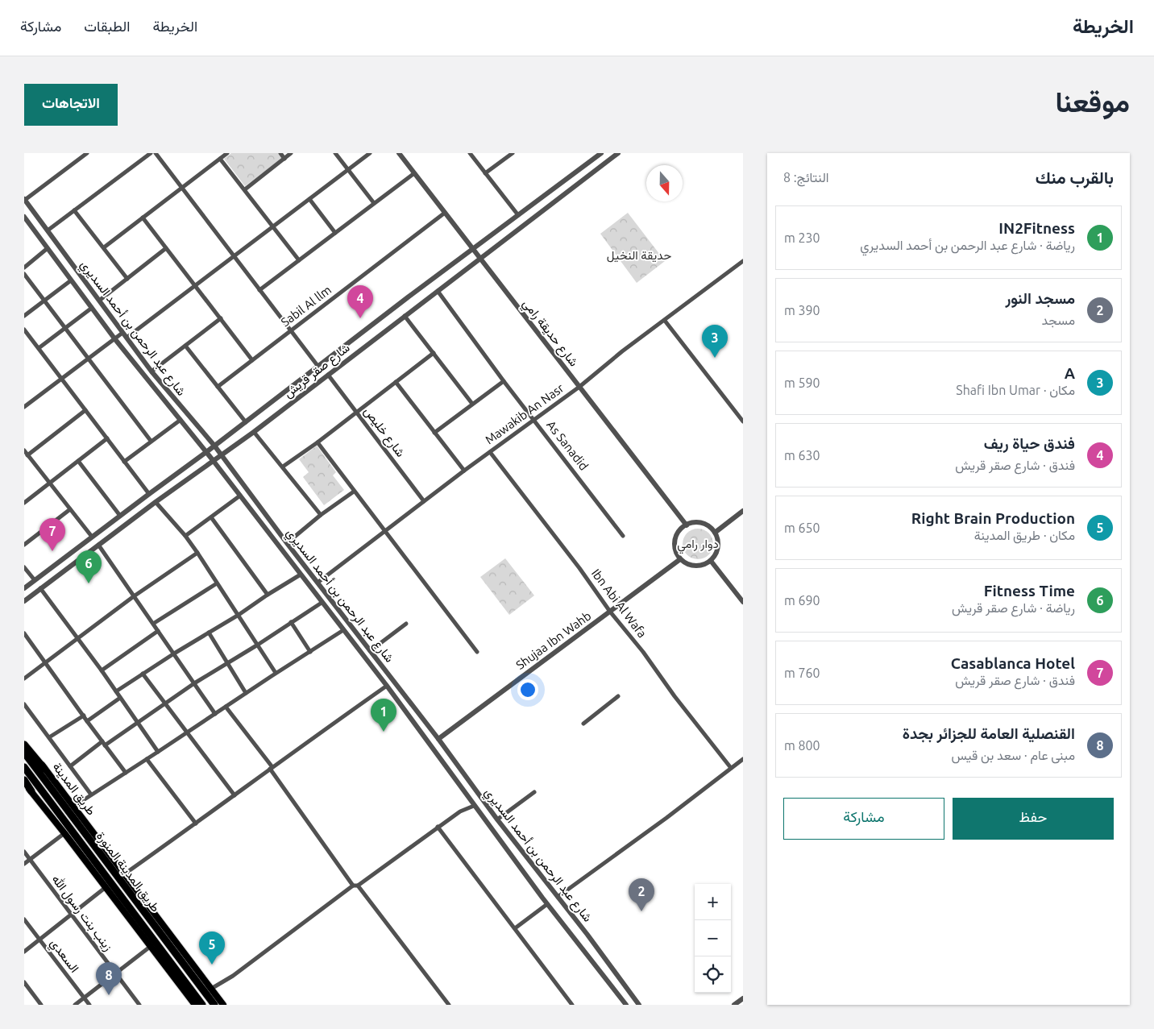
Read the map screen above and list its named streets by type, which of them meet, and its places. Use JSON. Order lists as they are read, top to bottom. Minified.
{"streets":{"highway":["طريق المدينة المنورة"],"main road":["طريق المدينة"],"street":["Sabil Al llm","شارع عبد الرحمن بن أحمد السديري","شارع حديقة رامي","شارع صقر قريش","Mawakib An Nasr","شارع خليص","As Sanadid","Ibn Abi Al Wafa","Shujaa Ibn Wahb","زينب بنت رسول الله","السعدي"]},"crossings":[["Sabil Al llm","شارع حديقة رامي"],["شارع عبد الرحمن بن أحمد السديري","شارع صقر قريش"],["شارع عبد الرحمن بن أحمد السديري","Mawakib An Nasr"],["شارع عبد الرحمن بن أحمد السديري","Shujaa Ibn Wahb"],["شارع حديقة رامي","شارع صقر قريش"],["شارع حديقة رامي","Mawakib An Nasr"],["شارع حديقة رامي","Shujaa Ibn Wahb"],["شارع صقر قريش","شارع خليص"],["شارع صقر قريش","As Sanadid"],["Mawakib An Nasr","شارع خليص"],["Mawakib An Nasr","As Sanadid"],["Mawakib An Nasr","Ibn Abi Al Wafa"],["Ibn Abi Al Wafa","Shujaa Ibn Wahb"]],"parks":["حديقة النخيل","دوار رامي"],"north":"bottom","page":{"header":"الخريطة","nav":["الخريطة","الطبقات","مشاركة"],"title":"موقعنا","buttons":["الاتجاهات",["حفظ","مشاركة"]],"heading":["بالقرب منك","النتائج: 8"],"list":[{"mark":"1","name":"IN2Fitness","note":"رياضة · شارع عبد الرحمن بن أحمد السديري","value":"230 m"},{"mark":"2","name":"مسجد النور","note":"مسجد","value":"390 m"},{"mark":"3","name":"A","note":"مكان · Shafi Ibn Umar","value":"590 m"},{"mark":"4","name":"فندق حياة ريف","note":"فندق · شارع صقر قريش","value":"630 m"},{"mark":"5","name":"Right Brain Production","note":"مكان · طريق المدينة","value":"650 m"},{"mark":"6","name":"Fitness Time","note":"رياضة · شارع صقر قريش","value":"690 m"},{"mark":"7","name":"Casablanca Hotel","note":"فندق · شارع صقر قريش","value":"760 m"},{"mark":"8","name":"القنصلية العامة للجزائر بجدة","note":"مبنى عام · سعد بن قيس","value":"800 m"}],"pins":["4","3","7","6","1","2","5","8"],"map_buttons":["+","−"]}}
